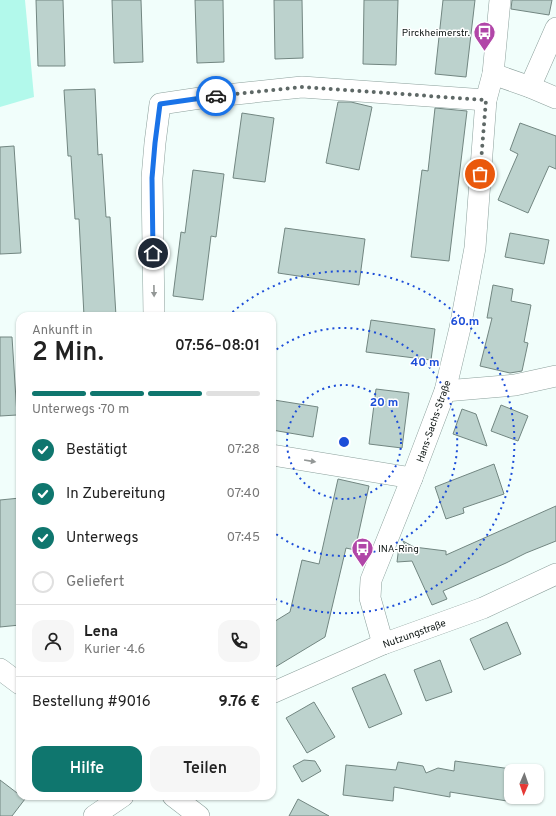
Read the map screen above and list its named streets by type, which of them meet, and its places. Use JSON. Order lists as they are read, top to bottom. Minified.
{"streets":{"street":["Hans-Sachs-Straße","Nutzungstraße"]},"crossings":[["Hans-Sachs-Straße","Nutzungstraße"]],"places":{"bus stop":["Pirckheimerstr.","INA-Ring"]},"north":"bottom","page":{"heading":["2 Min.","Ankunft in","07:56–08:01"],"panel":["Lena","Kurier · 4.6","Bestellung #9016","9.76 €"],"bar":"Unterwegs · 70 m","list":[["Bestätigt","07:28"],["In Zubereitung","07:40"],["Unterwegs","07:45"],"Geliefert"],"buttons":["Hilfe","Teilen"]},"rings":["60 m","40 m","20 m"]}
